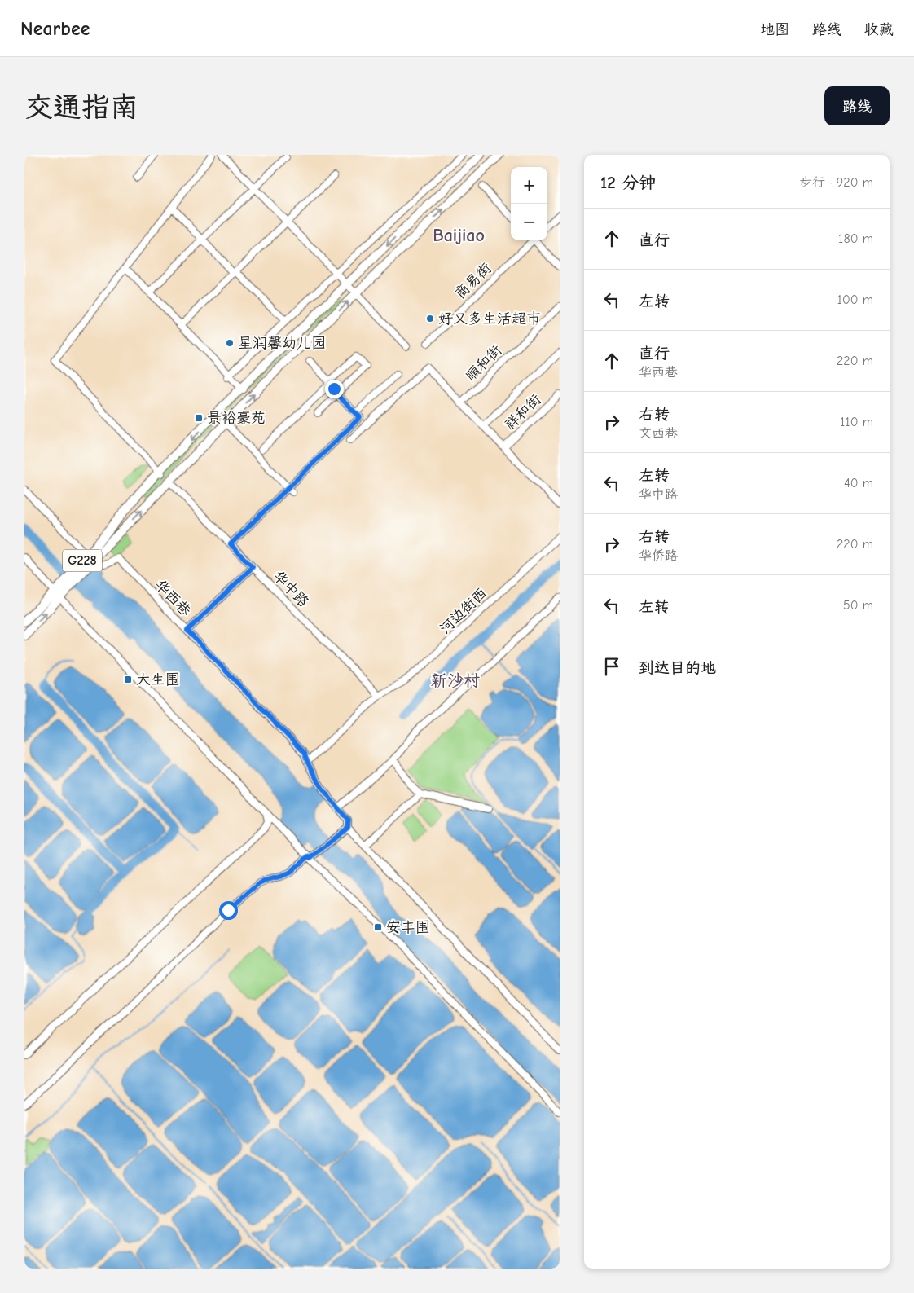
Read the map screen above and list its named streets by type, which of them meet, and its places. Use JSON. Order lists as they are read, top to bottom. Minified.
{"streets":{"highway":["G228"],"street":["商易街","順和街","祥和街","华中路","华西巷","河边街西"]},"crossings":[["G228","华中路"],["华中路","河边街西"],["华西巷","河边街西"]],"districts":["Baijiao","新沙村"],"places":{"other":["好又多生活超市","星润馨幼儿园"],"transit":["景裕豪苑","大生围","安丰围"]},"page":{"header":"Nearbee","nav":["地图","路线","收藏"],"buttons":"路线","title":"交通指南","heading":["12 分钟","步行 · 920 m"],"map_buttons":["+","−"],"list":[["直行","180 m"],["左转","100 m"],["直行","华西巷","220 m"],["右转","文西巷","110 m"],["左转","华中路","40 m"],["右转","华侨路","220 m"],["左转","50 m"],"到达目的地"]}}
